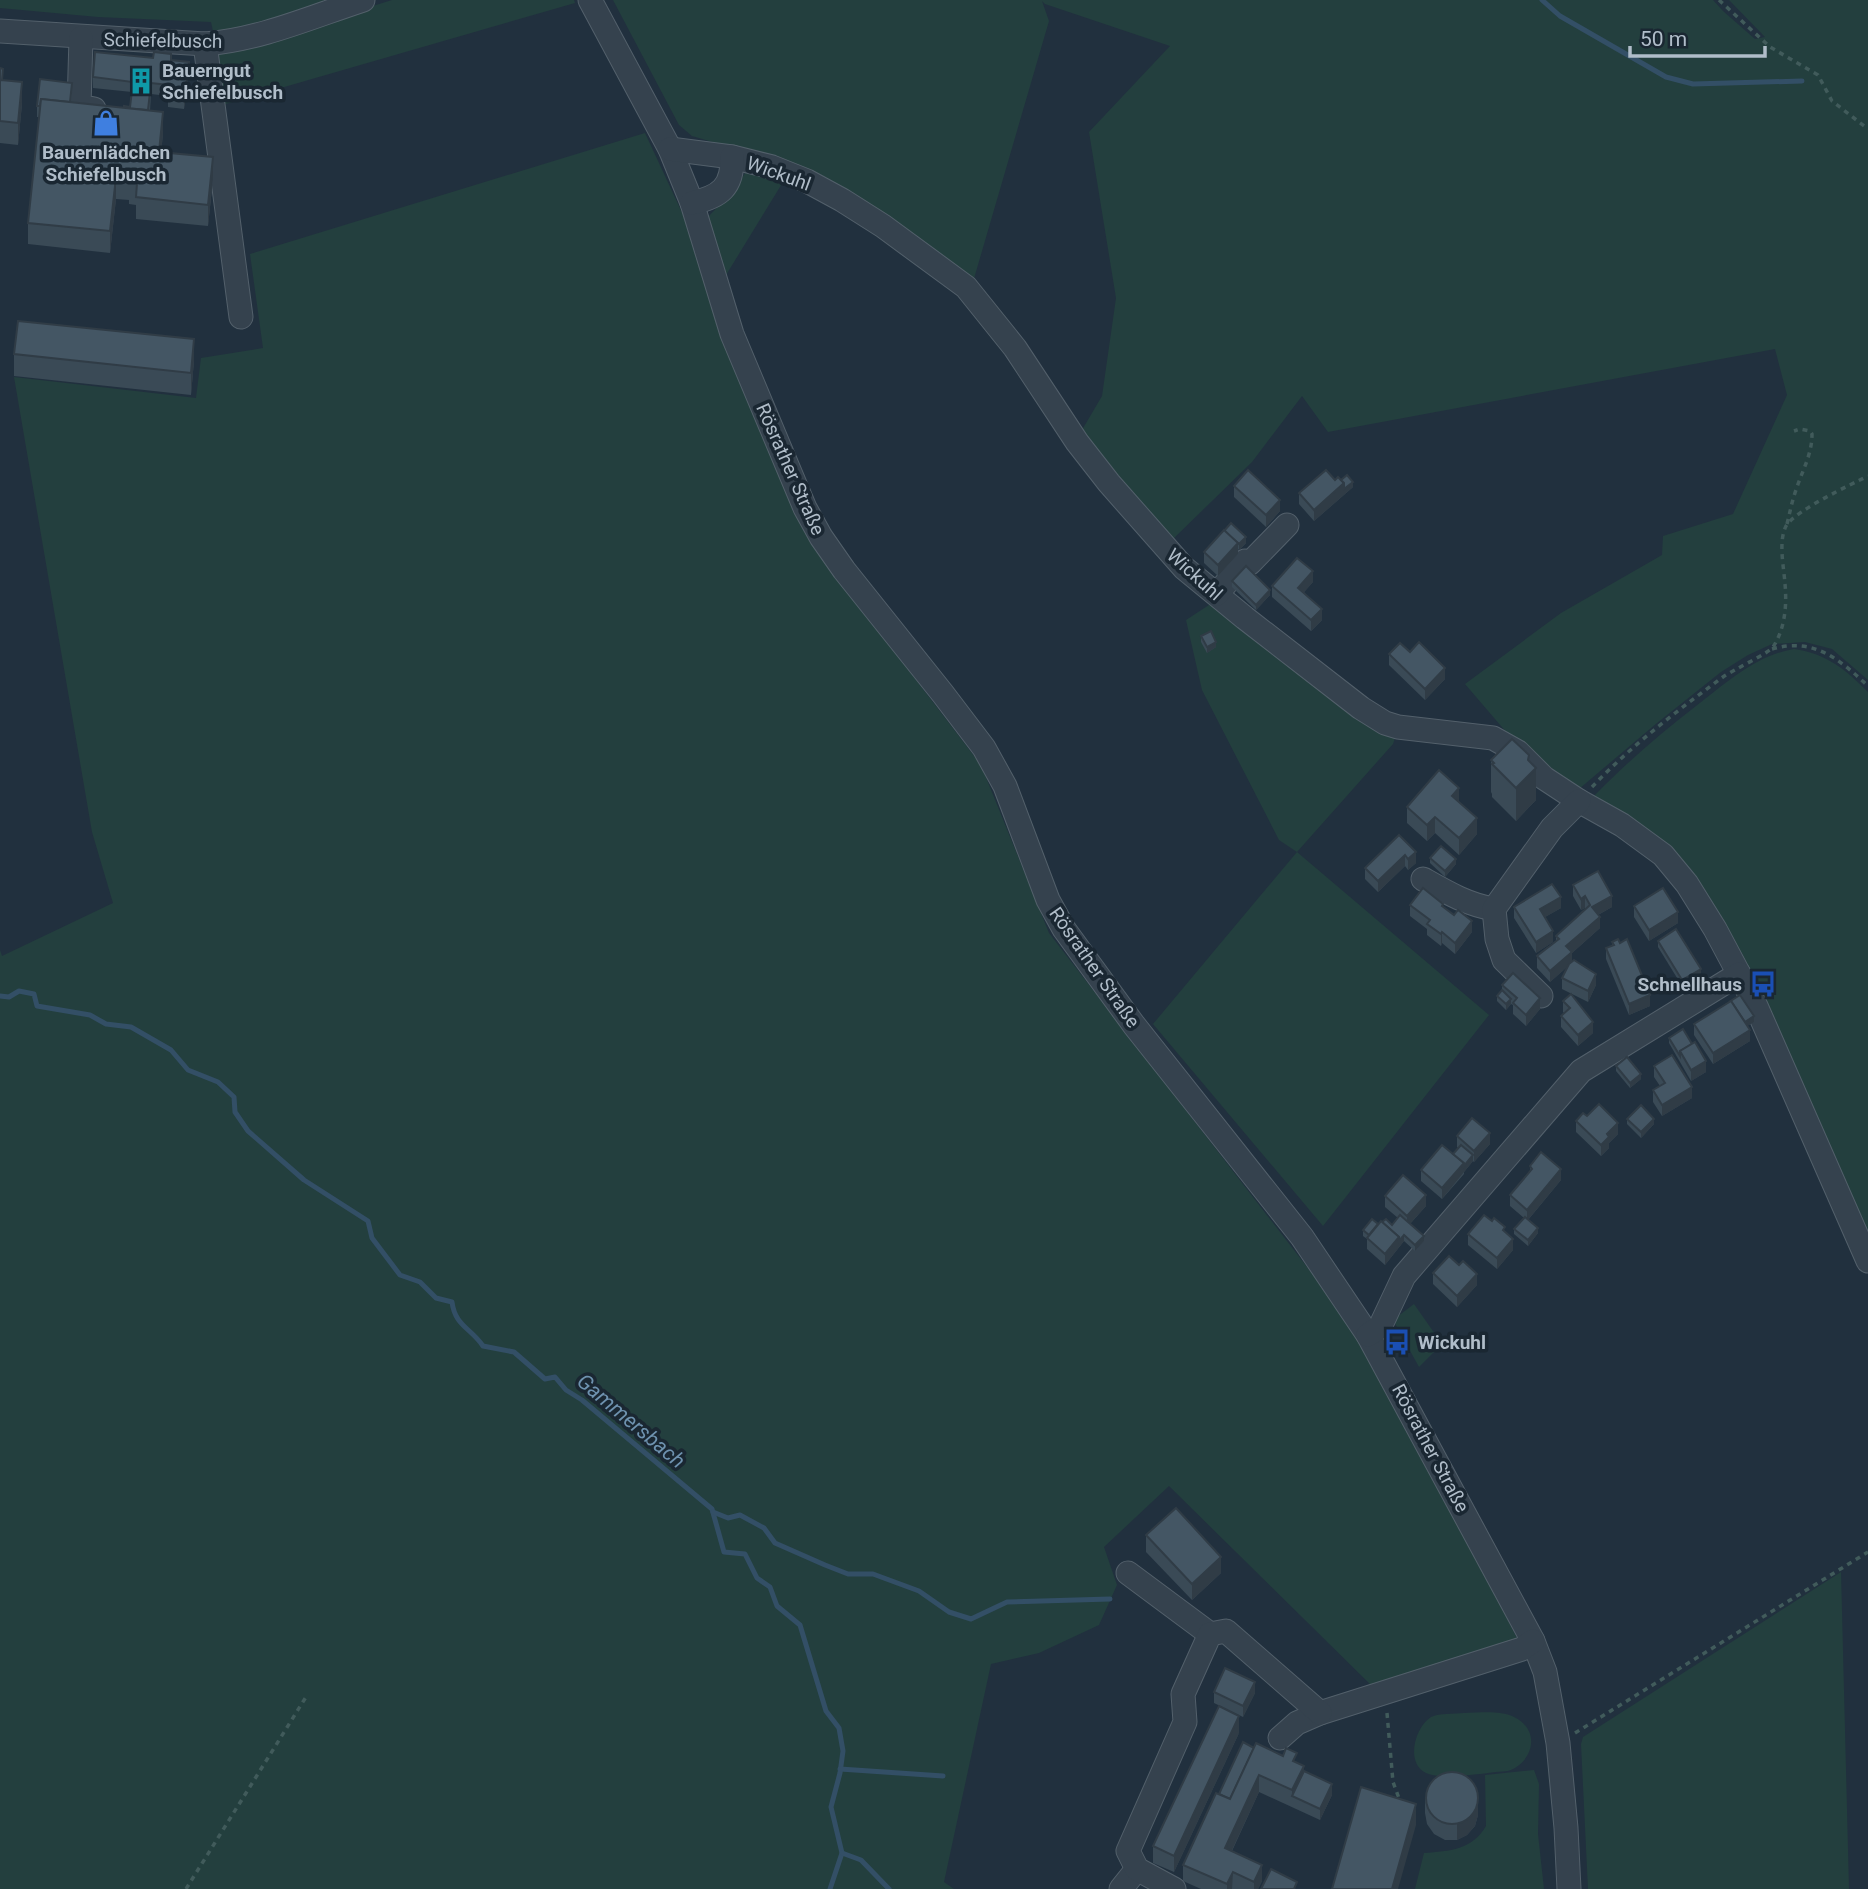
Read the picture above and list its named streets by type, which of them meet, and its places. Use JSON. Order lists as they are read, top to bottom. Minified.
{"streets":{"street":["Schiefelbusch","Wickuhl","Rösrather Straße"]},"crossings":[["Wickuhl","Rösrather Straße"]],"water":["Gammersbach"],"places":{"building":["Bauerngut Schiefelbusch"],"shop":["Bauernlädchen Schiefelbusch"],"bus stop":["Schnellhaus","Wickuhl"]},"scale_bar":"50 m"}
